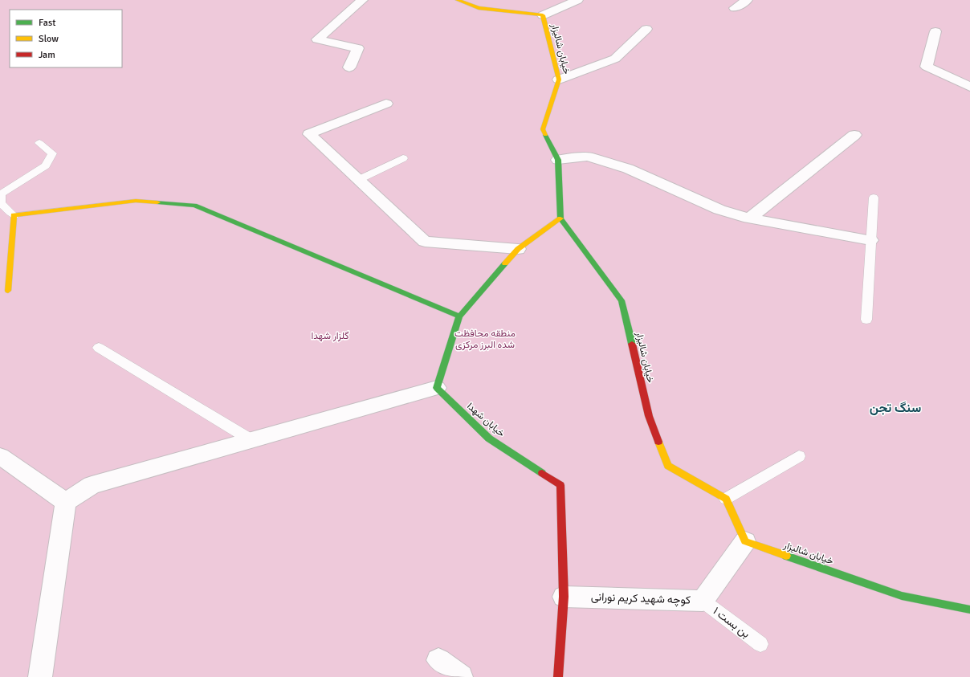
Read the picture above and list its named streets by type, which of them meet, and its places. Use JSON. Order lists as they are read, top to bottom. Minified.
{"streets":{"street":["خیابان شالیزار","خیابان شهدا","کوچه شهید کریم نورانی"],"lane":["بن بست ۱"]},"crossings":[["خیابان شالیزار","کوچه شهید کریم نورانی"],["خیابان شهدا","کوچه شهید کریم نورانی"],["کوچه شهید کریم نورانی","بن بست ۱"]],"districts":["سنگ تجن"],"parks":["منطقه محافظت شده البرز مرکزی","گلزار شهدا"],"legend":["Fast","Slow","Jam"]}
